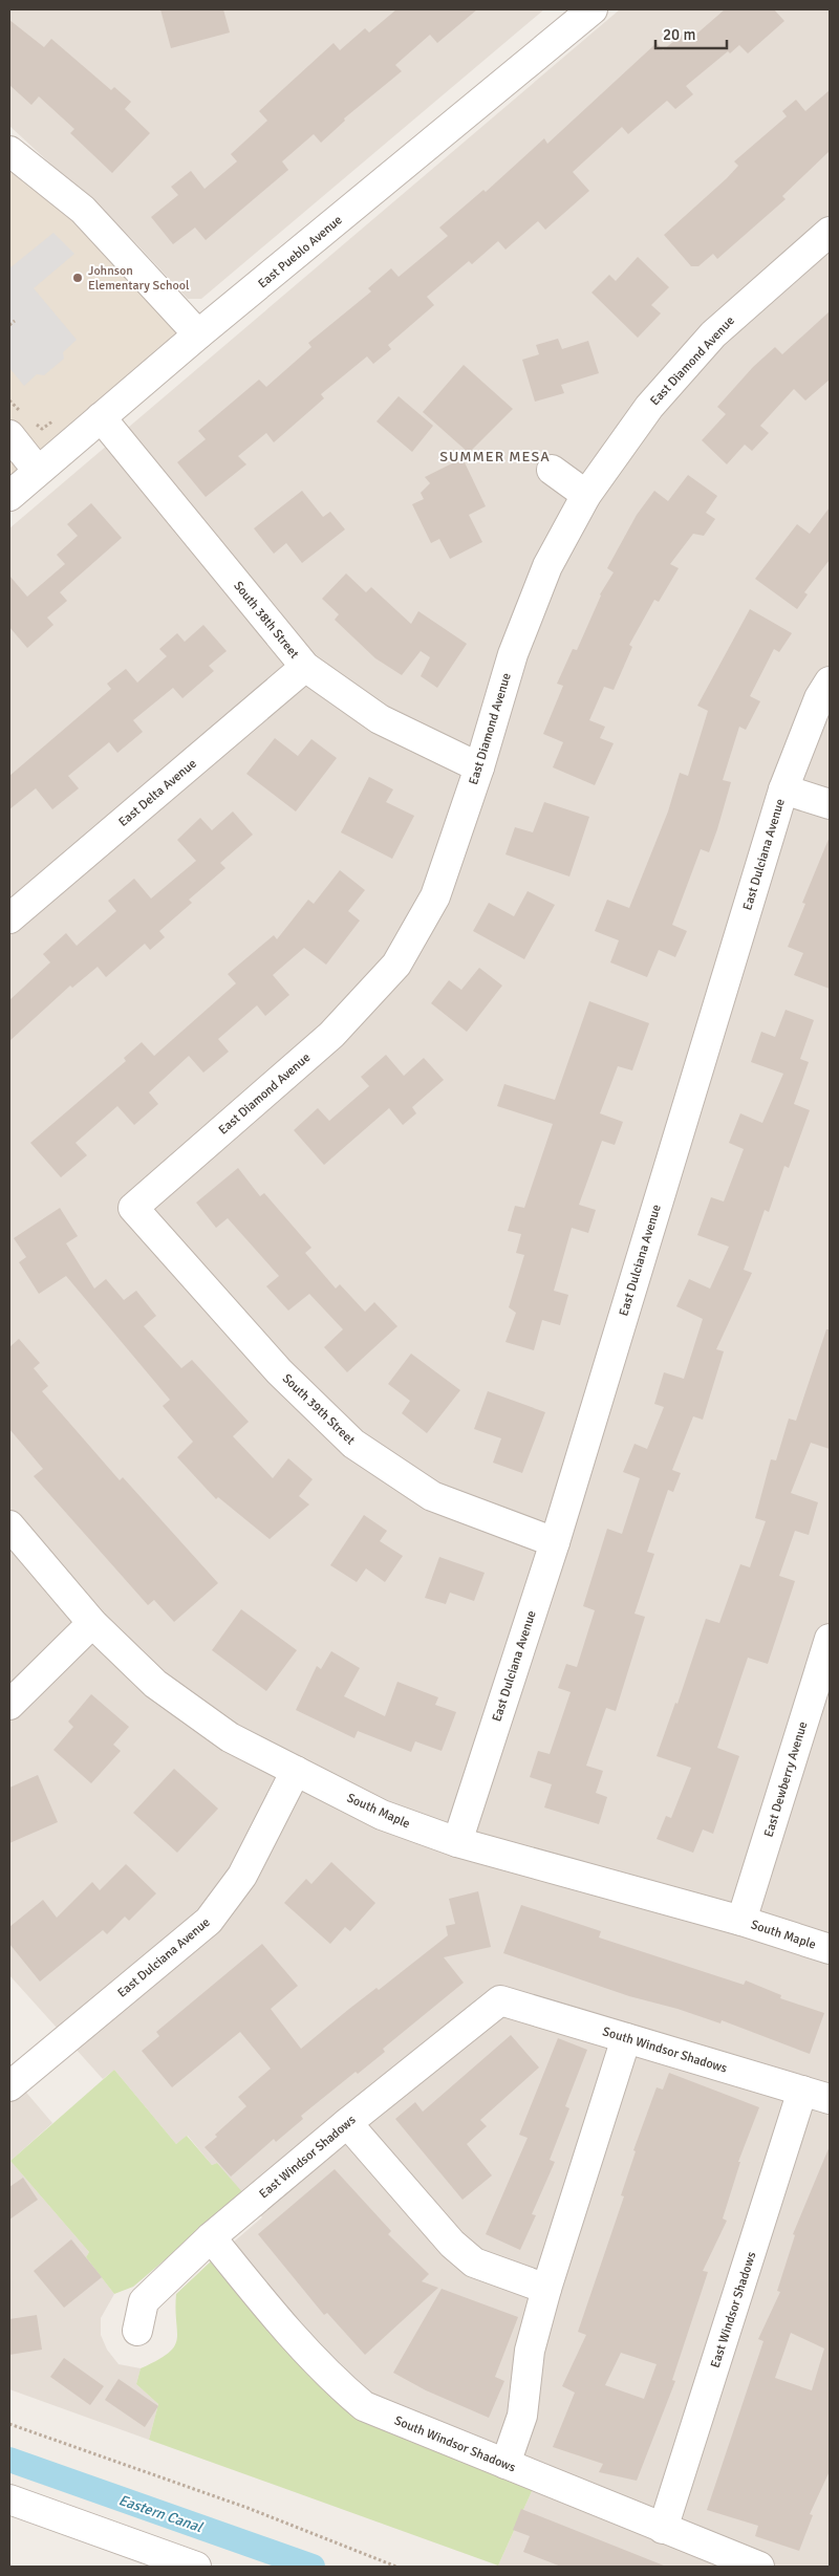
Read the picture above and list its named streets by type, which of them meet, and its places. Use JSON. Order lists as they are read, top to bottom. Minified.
{"streets":{"street":["East Pueblo Avenue","East Diamond Avenue","South 38th Street","East Delta Avenue","East Dulciana Avenue","South 39th Street","East Dewberry Avenue","South Maple","South Windsor Shadows","East Windsor Shadows"]},"crossings":[["East Pueblo Avenue","South 38th Street"],["East Diamond Avenue","South 38th Street"],["East Diamond Avenue","South 39th Street"],["South 38th Street","East Delta Avenue"],["East Dulciana Avenue","South 39th Street"],["East Dulciana Avenue","South Maple"],["East Dewberry Avenue","South Maple"],["South Windsor Shadows","East Windsor Shadows"]],"districts":["SUMMER MESA"],"water":["Eastern Canal"],"places":["Johnson Elementary School"],"scale_bar":"20 m"}
